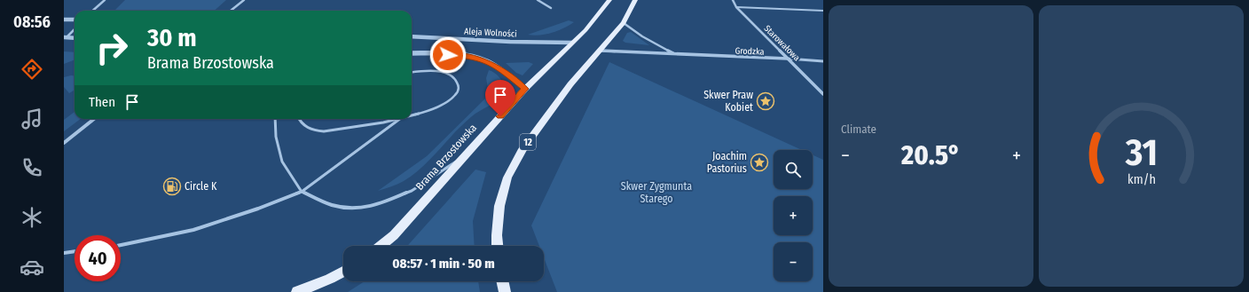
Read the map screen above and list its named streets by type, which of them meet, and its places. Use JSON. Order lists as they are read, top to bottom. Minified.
{"streets":{"main road":["12","Brama Brzostowska"],"street":["Aleja Wolności","Starowałowa","Grodzka"]},"crossings":[["Aleja Wolności","Brama Brzostowska"],["Starowałowa","Grodzka"],["Grodzka","12"]],"parks":["Skwer Zygmunta Starego"],"places":{"place":["Skwer Praw Kobiet","Joachim Pastorius"],"fuel station":["Circle K"]},"page":{"tabs":"08:56","tile":"Climate","turn":["30 m","Brama Brzostowska"],"then":"Then","heat":["−","20.5°","+"],"map_buttons":["+","−"],"limit":"40","trip":"08:57 · 1 min · 50 m","gauge":["31","km/h"]}}
